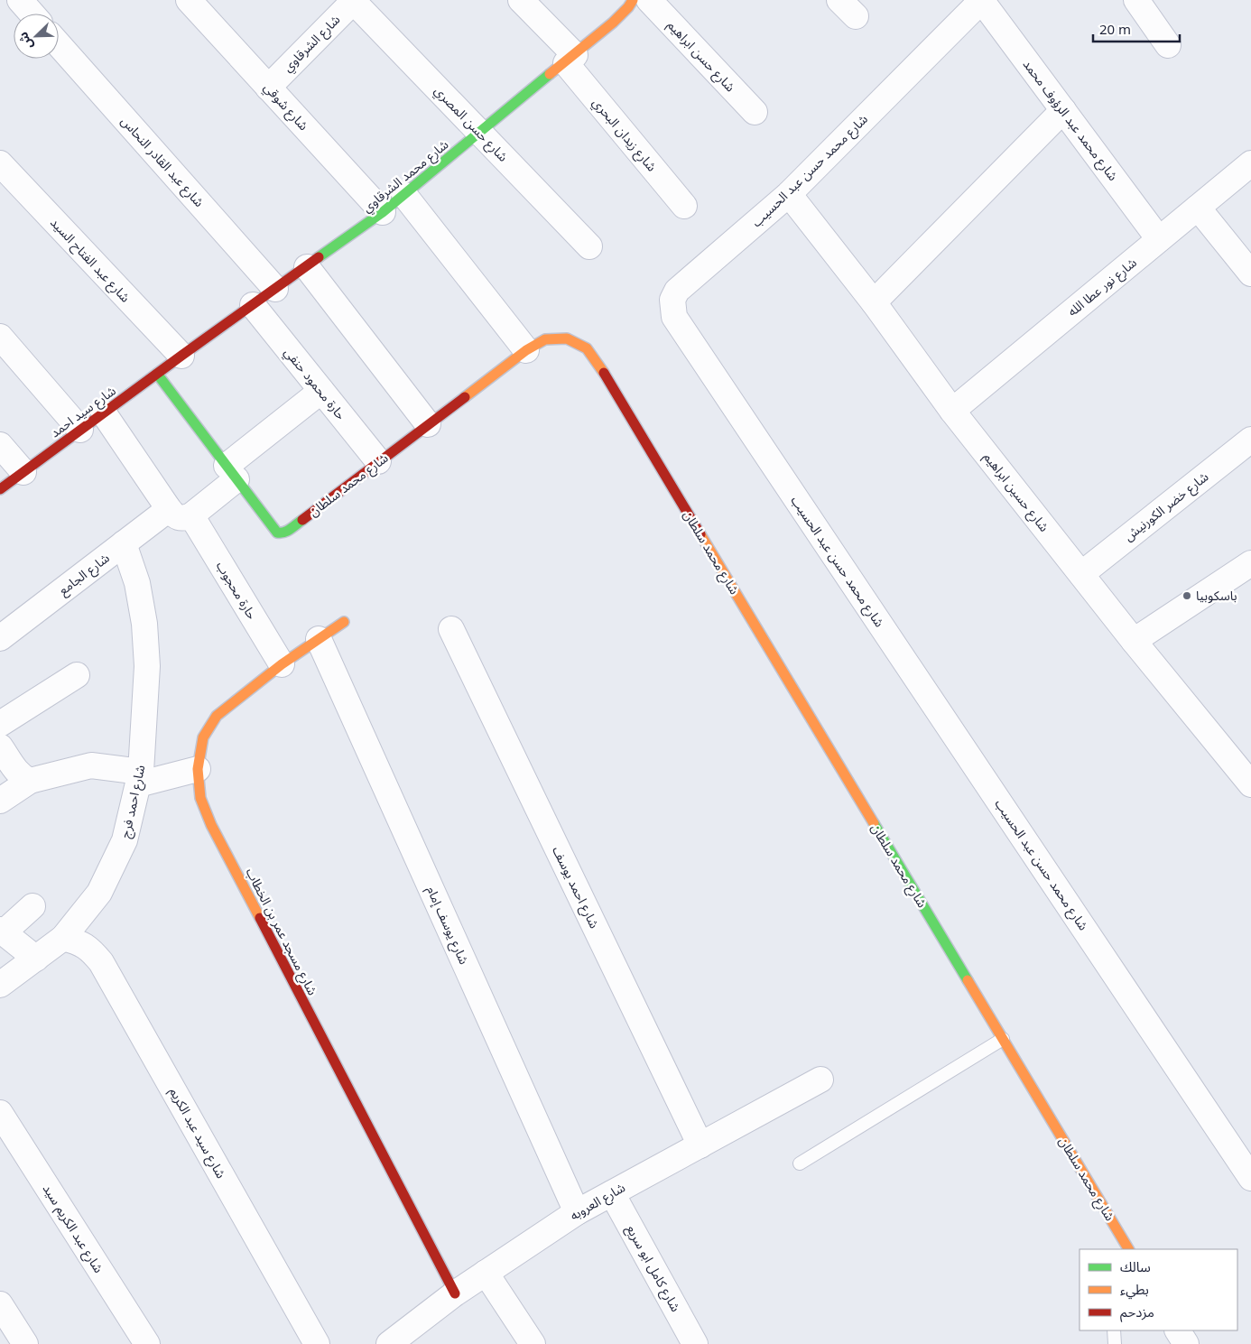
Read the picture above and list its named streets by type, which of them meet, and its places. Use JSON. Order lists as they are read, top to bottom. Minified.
{"streets":{"street":["شارع الشرقاوي","شارع حسن ابراهيم","شارع شوقي","شارع محمد عبد الرؤوف محمد","شارع حسن المصري","شارع زيدان البحري","شارع عبد القادر النحاس","شارع محمد حسن عبد الحسيب","شارع محمد الشرقاوي","شارع عبد الفتاح السيد","شارع نور عطا الله","حارة محمود حنفي","شارع سيد احمد","شارع محمد سلطان","شارع حسين ابراهيم","شارع خضر الكورنيش","شارع الجامع","حارة محجوب","شارع احمد فرج","شارع احمد يوسف","شارع يوسف إمام","شارع مسجد عمر بن الخطاب","شارع سيد عبد الكريم","شارع العروبه","شارع عبد الكريم سيد","شارع كامل ابو سريع"]},"crossings":[["شارع الشرقاوي","شارع شوقي"],["شارع الشرقاوي","شارع حسن المصري"],["شارع شوقي","شارع محمد الشرقاوي"],["شارع محمد عبد الرؤوف محمد","شارع محمد حسن عبد الحسيب"],["شارع محمد عبد الرؤوف محمد","شارع نور عطا الله"],["شارع حسن المصري","شارع محمد الشرقاوي"],["شارع زيدان البحري","شارع محمد الشرقاوي"],["شارع عبد القادر النحاس","شارع محمد الشرقاوي"],["شارع محمد حسن عبد الحسيب","شارع حسين ابراهيم"],["شارع محمد الشرقاوي","شارع عبد الفتاح السيد"],["شارع محمد الشرقاوي","حارة محمود حنفي"],["شارع محمد الشرقاوي","شارع سيد احمد"],["شارع عبد الفتاح السيد","شارع سيد احمد"],["شارع نور عطا الله","شارع حسين ابراهيم"],["حارة محمود حنفي","شارع محمد سلطان"],["شارع سيد احمد","شارع محمد سلطان"],["شارع سيد احمد","حارة محجوب"],["شارع محمد سلطان","شارع الجامع"],["شارع حسين ابراهيم","شارع خضر الكورنيش"],["شارع الجامع","حارة محجوب"],["شارع الجامع","شارع احمد فرج"],["حارة محجوب","شارع مسجد عمر بن الخطاب"],["شارع احمد فرج","شارع سيد عبد الكريم"],["شارع احمد يوسف","شارع العروبه"],["شارع يوسف إمام","شارع مسجد عمر بن الخطاب"],["شارع يوسف إمام","شارع العروبه"],["شارع مسجد عمر بن الخطاب","شارع العروبه"],["شارع العروبه","شارع كامل ابو سريع"]],"places":["باسكوبيا"],"legend":["سالك","بطيء","مزدحم"],"scale_bar":"20 m","north":"bottom left"}
